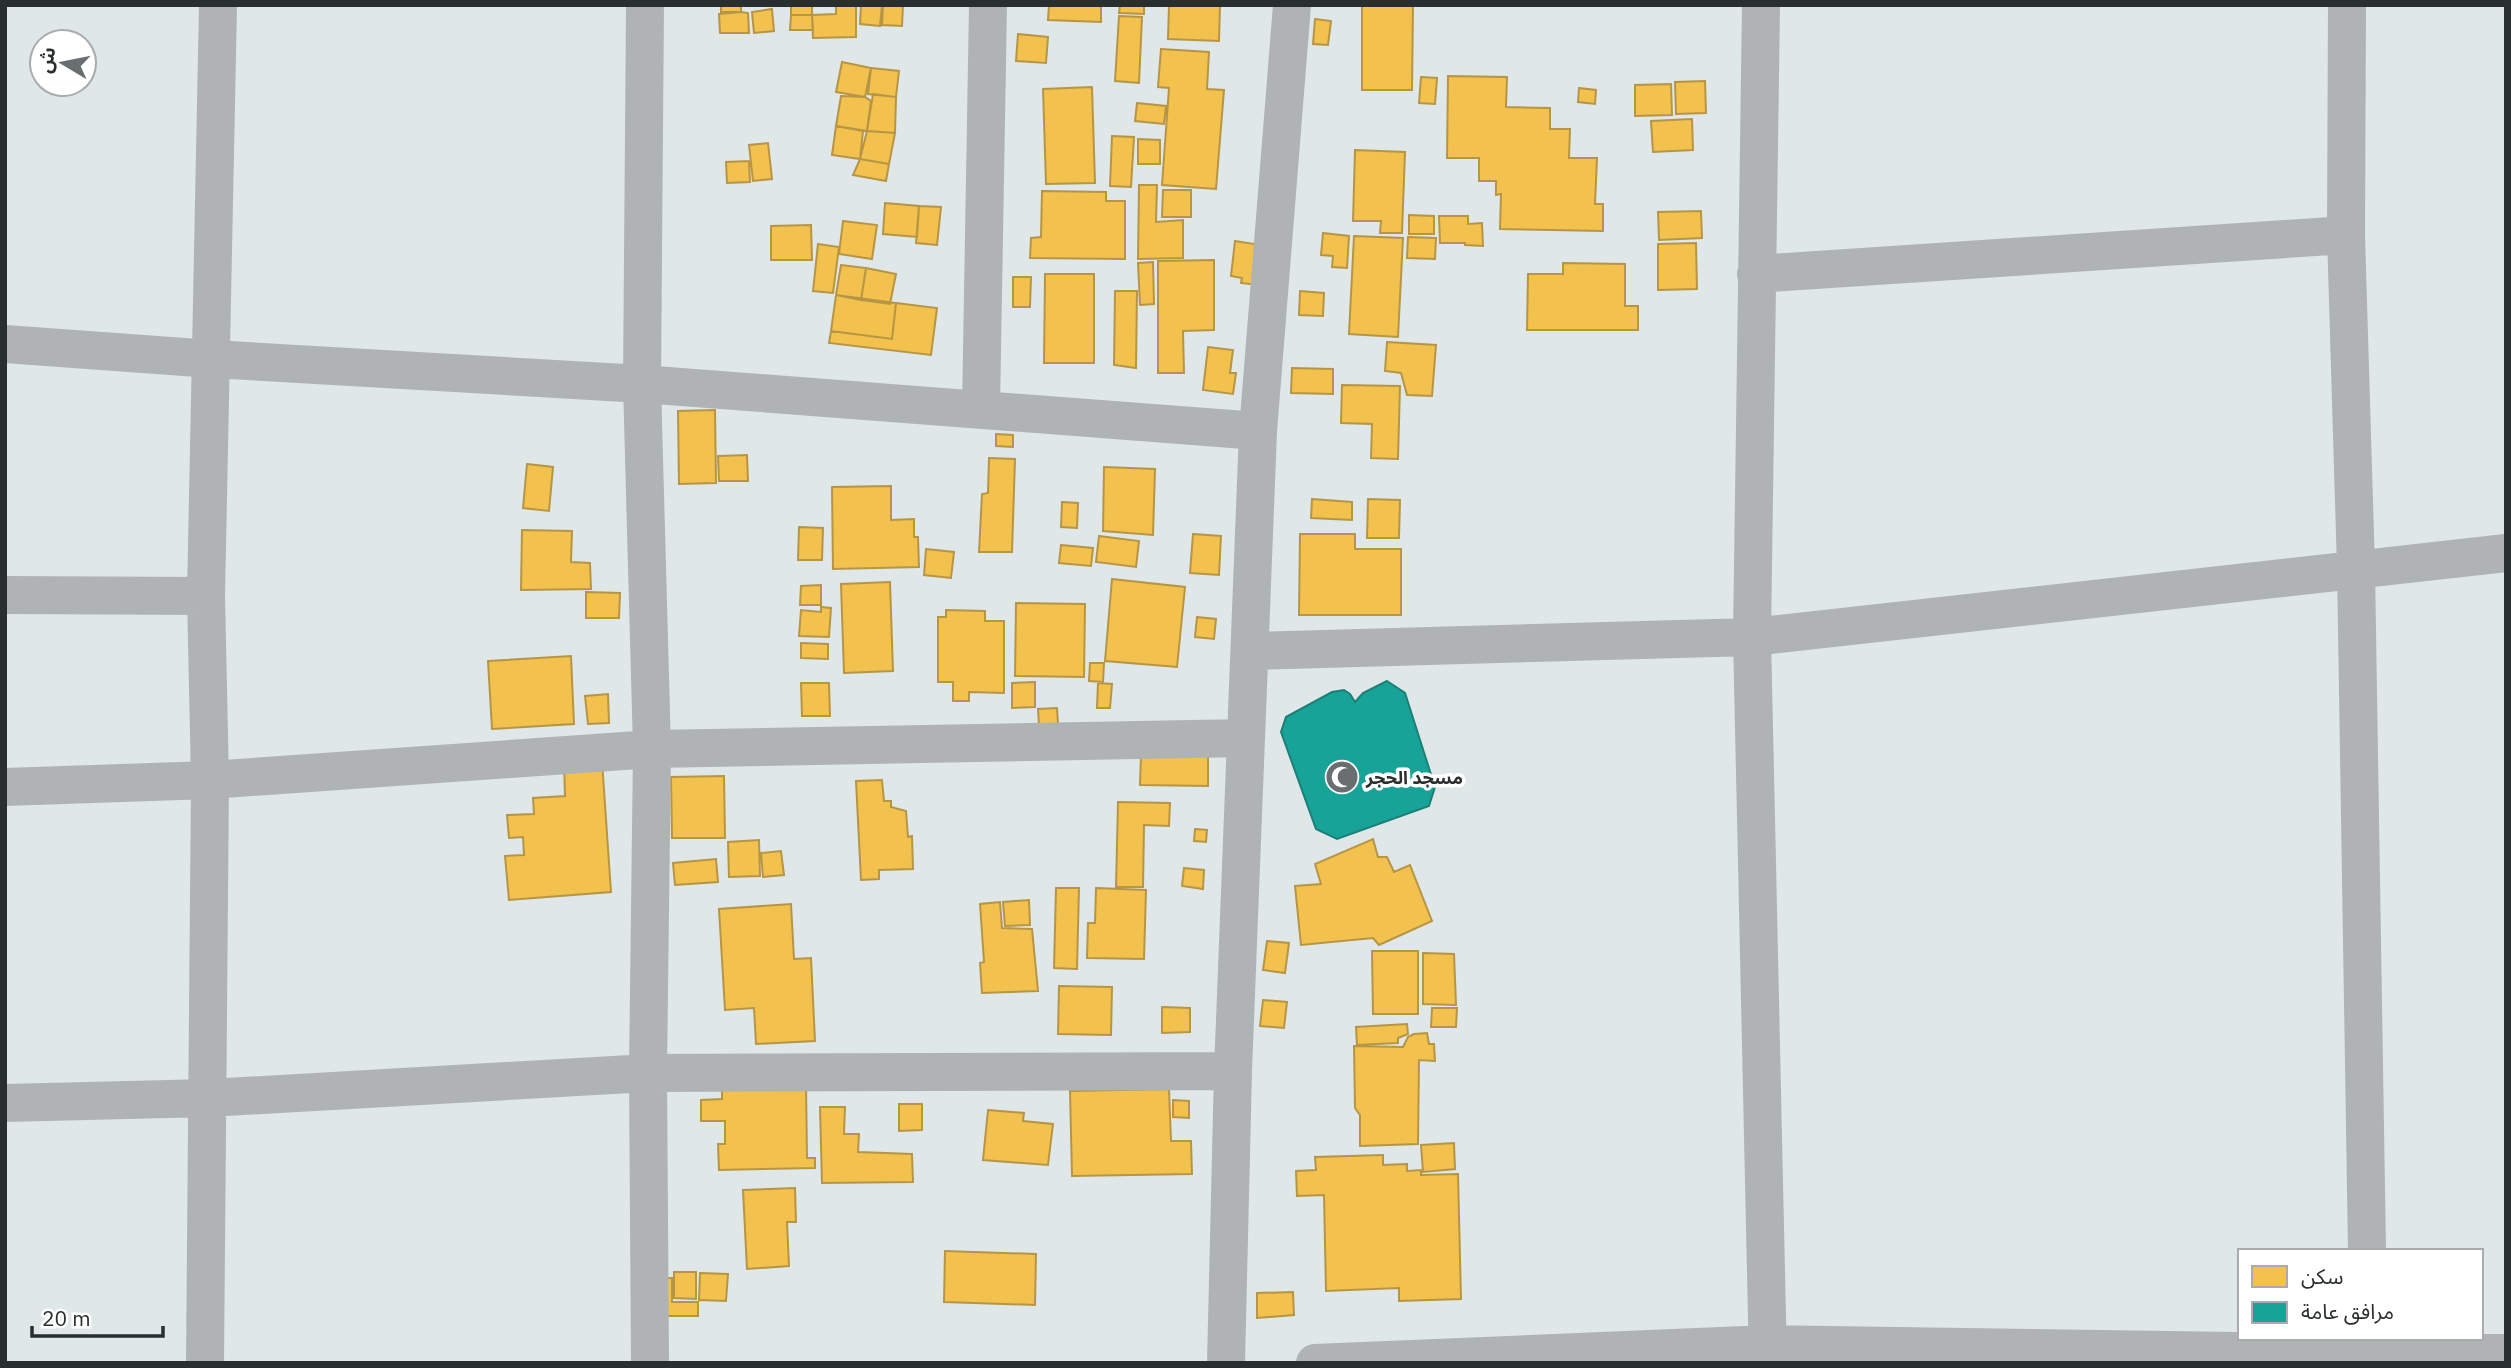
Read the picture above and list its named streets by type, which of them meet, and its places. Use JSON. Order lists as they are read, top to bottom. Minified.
{"places":{"mosque":["مسجد الحجر"]},"legend":["سكن","مرافق عامة"],"scale_bar":"20 m","north":"left"}
